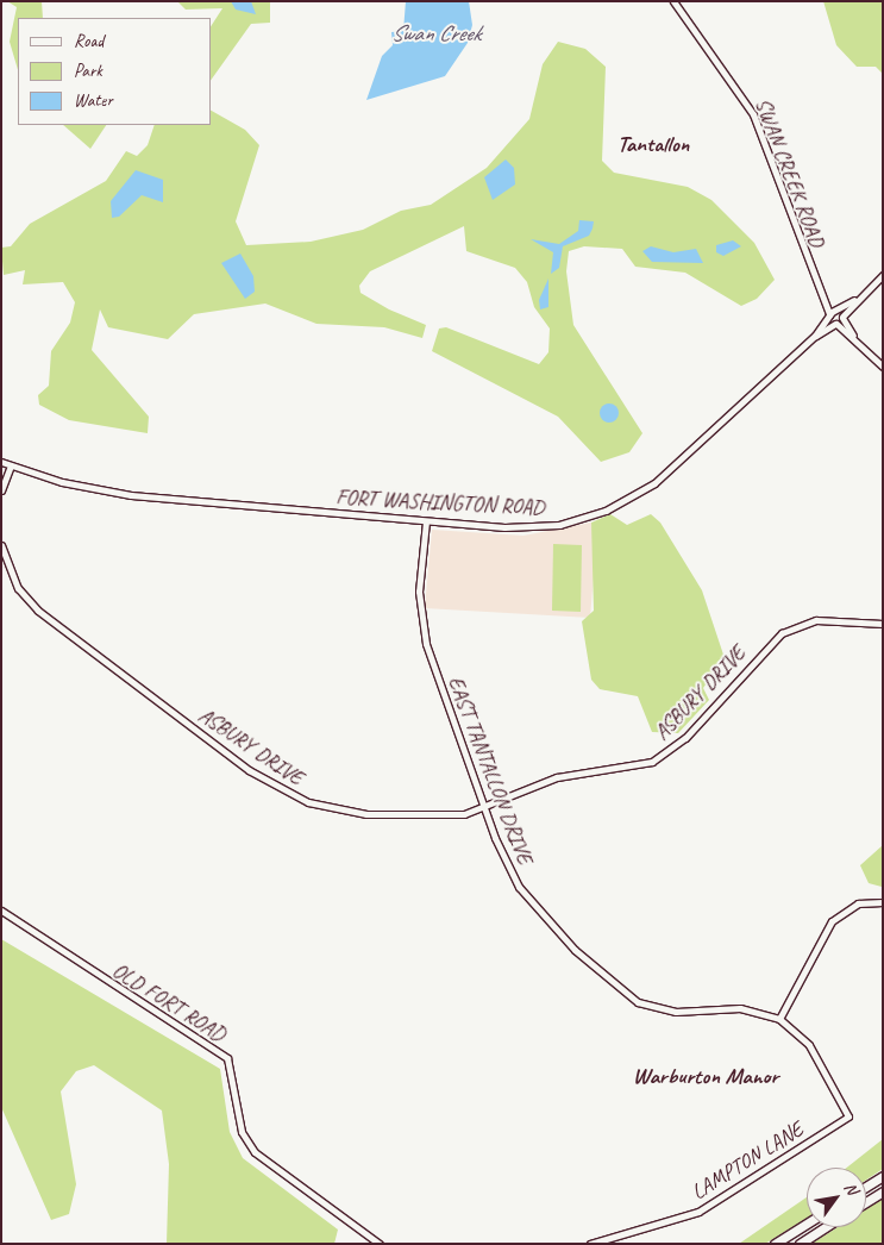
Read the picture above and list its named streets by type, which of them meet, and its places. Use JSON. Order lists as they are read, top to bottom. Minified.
{"streets":{"street":["SWAN CREEK ROAD","FORT WASHINGTON ROAD","ASBURY DRIVE","EAST TANTALLON DRIVE","OLD FORT ROAD","LAMPTON LANE"]},"crossings":[["SWAN CREEK ROAD","FORT WASHINGTON ROAD"],["FORT WASHINGTON ROAD","EAST TANTALLON DRIVE"],["ASBURY DRIVE","EAST TANTALLON DRIVE"],["EAST TANTALLON DRIVE","LAMPTON LANE"]],"districts":["Tantallon","Warburton Manor"],"water":["Swan Creek"],"legend":["Road","Park","Water"],"north":"top right"}
